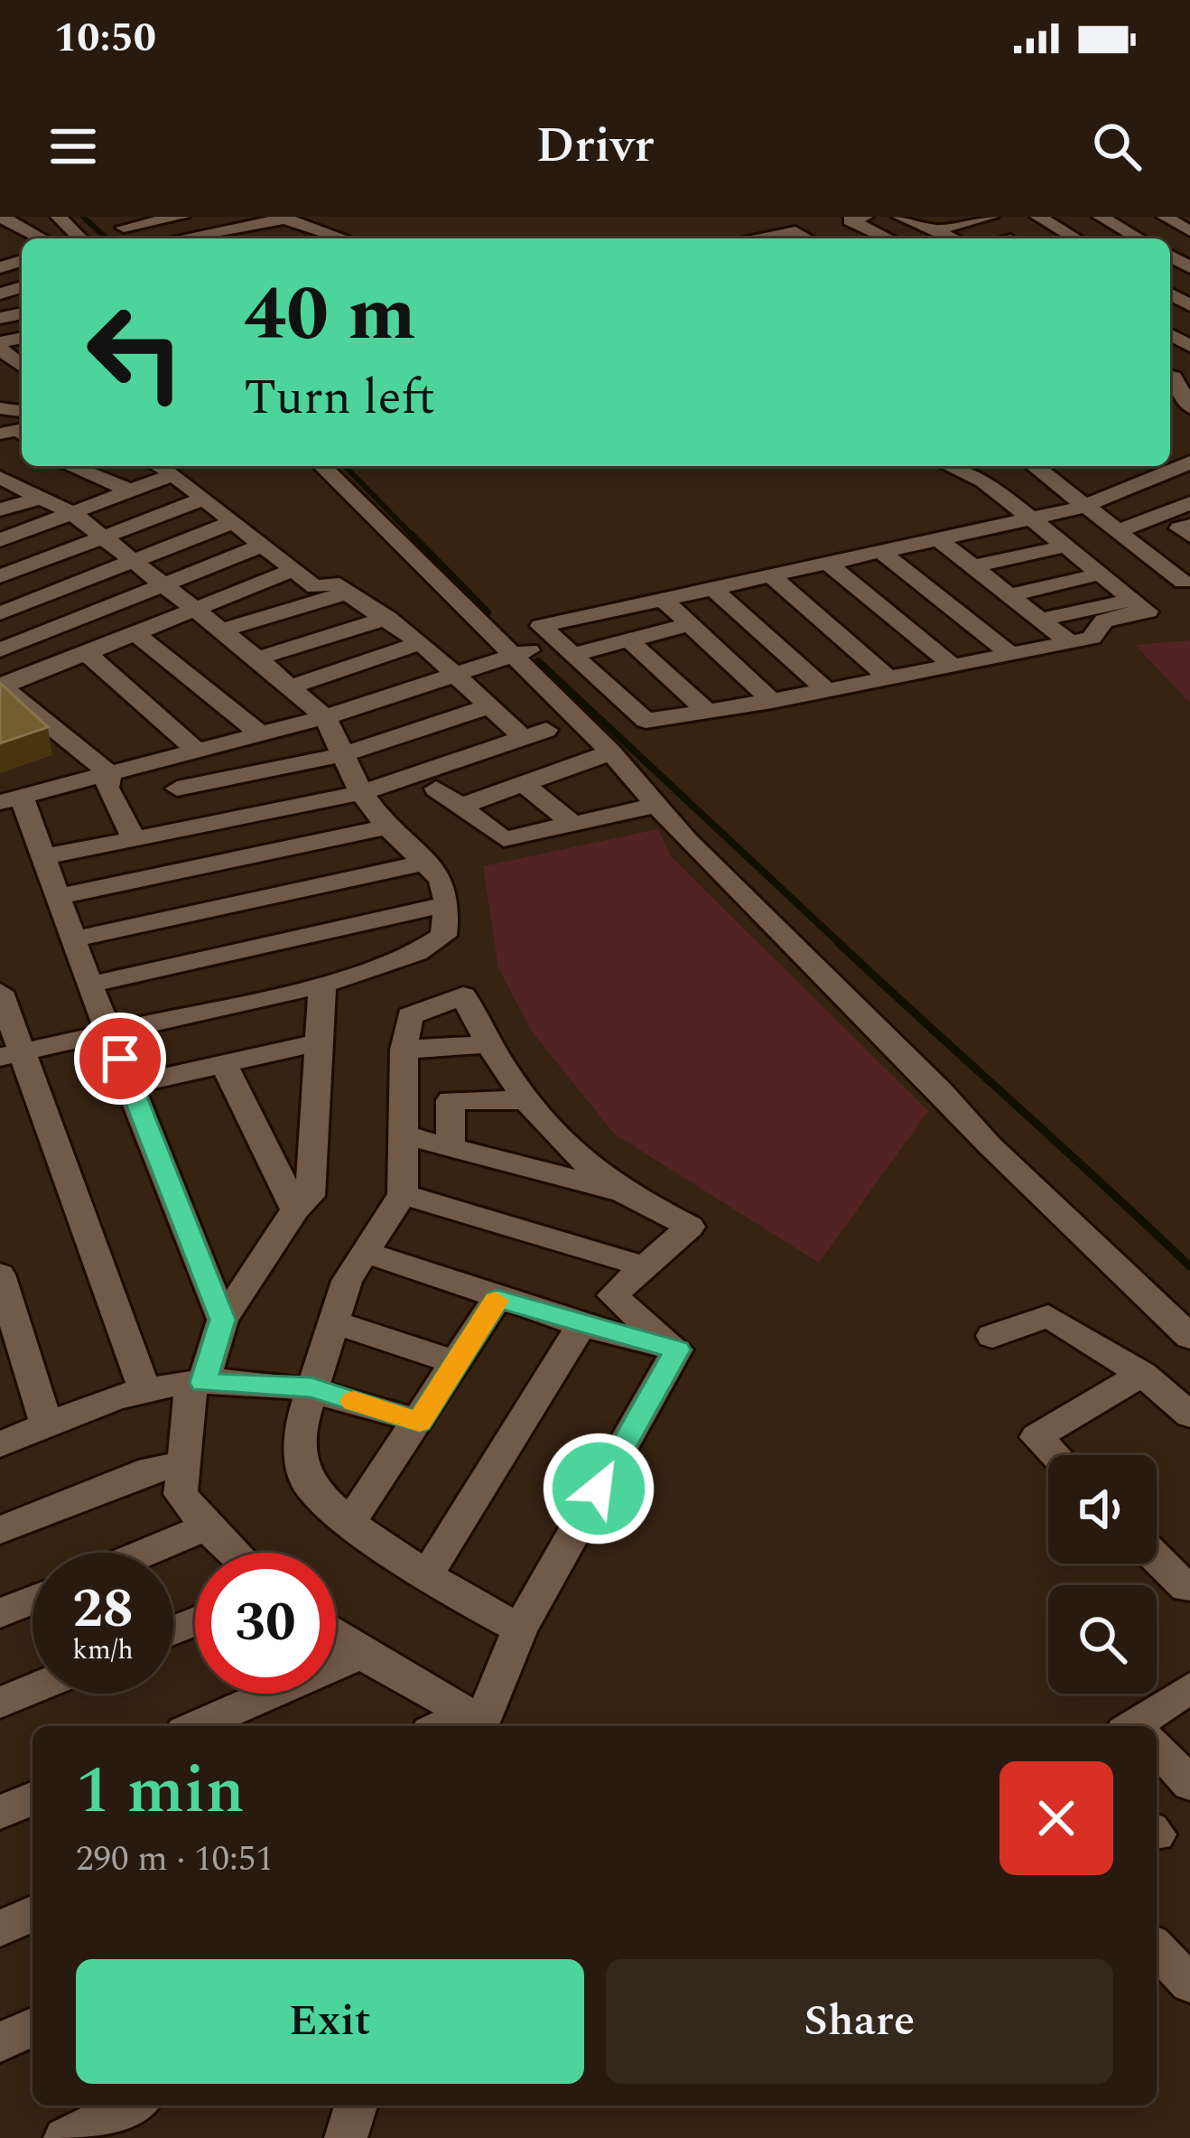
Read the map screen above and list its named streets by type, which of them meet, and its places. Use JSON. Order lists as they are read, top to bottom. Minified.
{"page":{"status":"10:50","header":"Drivr","turn":["40 m","Turn left"],"speed":"28 km/h","limit":"30","heading":["1 min","290 m · 10:51"],"buttons":["Exit","Share"]}}
